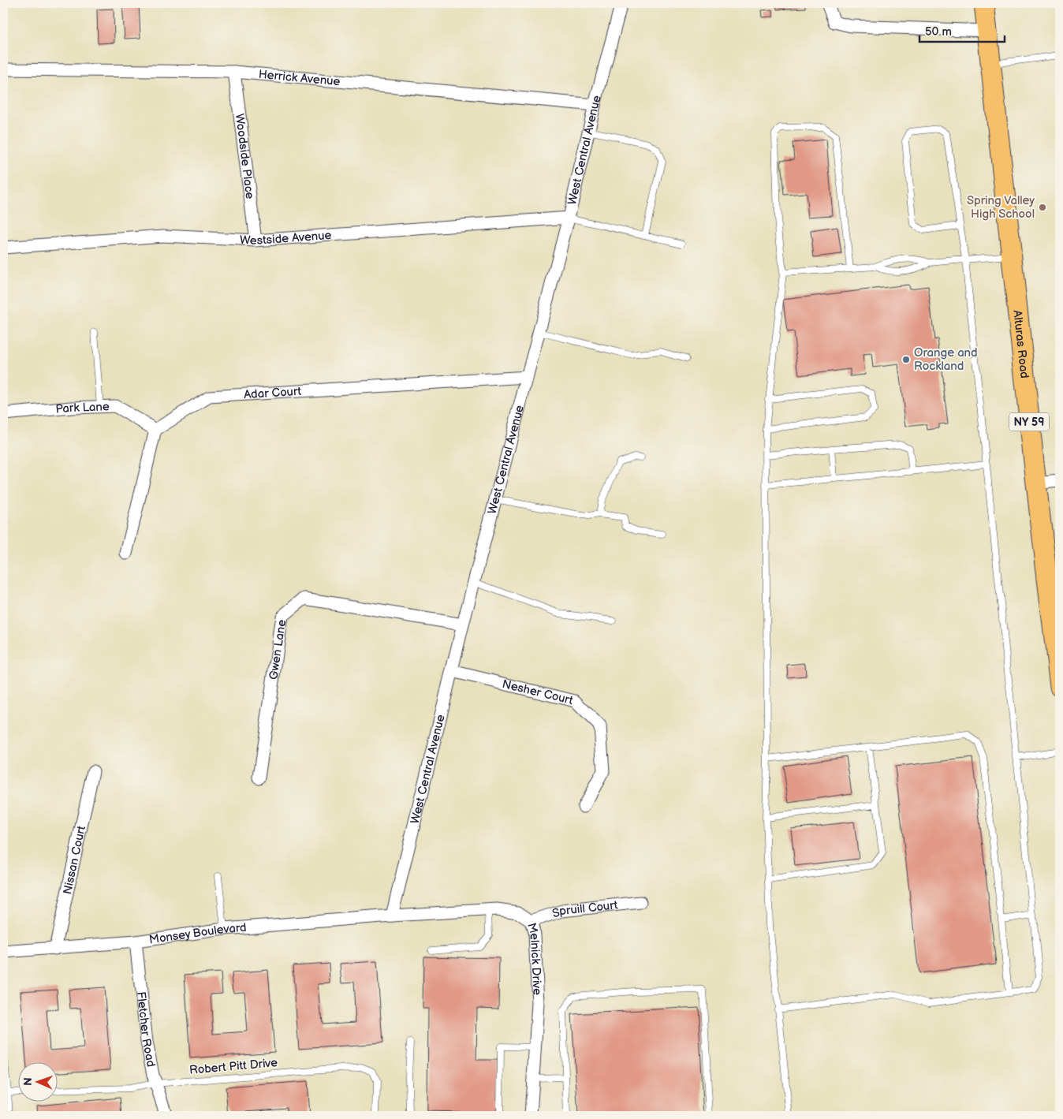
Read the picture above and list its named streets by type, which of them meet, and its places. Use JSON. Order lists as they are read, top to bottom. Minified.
{"streets":{"main road":["Alturas Road","NY 59"],"street":["Herrick Avenue","West Central Avenue","Woodside Place","Westside Avenue","Adar Court","Park Lane","Gwen Lane","Nesher Court","Nissan Court","Spruill Court","Monsey Boulevard","Melnick Drive","Fletcher Road"],"lane":["Robert Pitt Drive"]},"crossings":[["Herrick Avenue","West Central Avenue"],["Herrick Avenue","Woodside Place"],["West Central Avenue","Westside Avenue"],["West Central Avenue","Adar Court"],["West Central Avenue","Gwen Lane"],["West Central Avenue","Nesher Court"],["West Central Avenue","Monsey Boulevard"],["West Central Avenue","Melnick Drive"],["Woodside Place","Westside Avenue"],["Adar Court","Park Lane"],["Nissan Court","Monsey Boulevard"],["Spruill Court","Melnick Drive"],["Monsey Boulevard","Melnick Drive"],["Monsey Boulevard","Fletcher Road"],["Fletcher Road","Robert Pitt Drive"]],"places":["Spring Valley High School","Orange and Rockland"],"scale_bar":"50 m","north":"left"}
